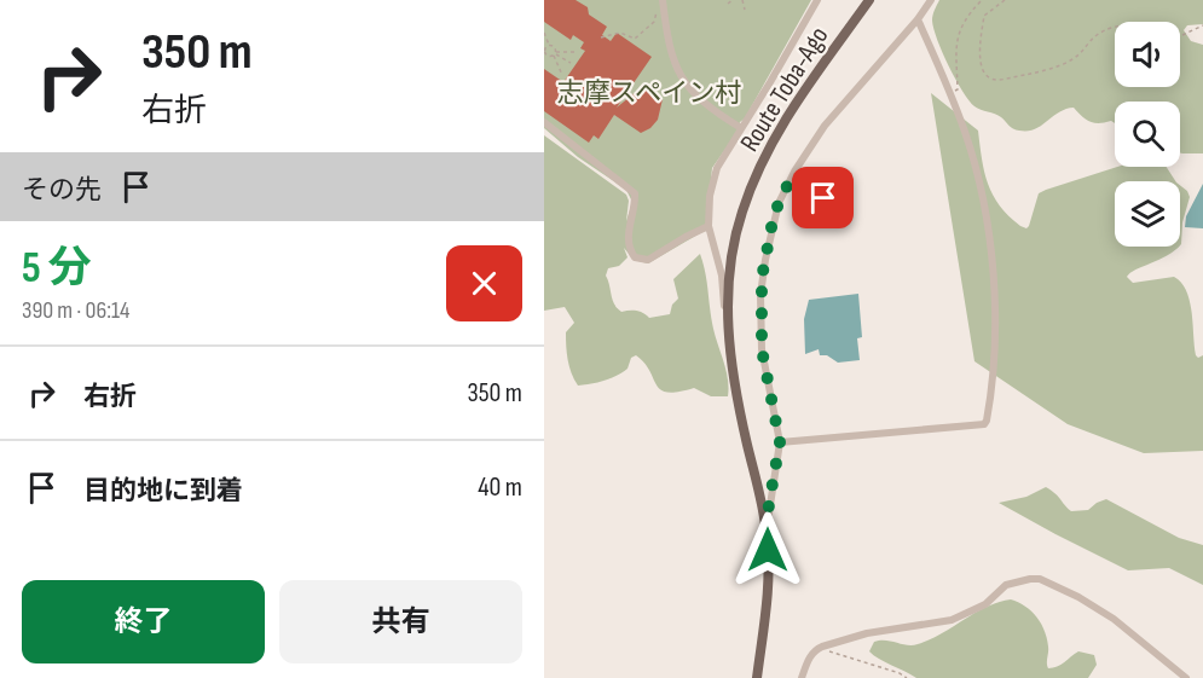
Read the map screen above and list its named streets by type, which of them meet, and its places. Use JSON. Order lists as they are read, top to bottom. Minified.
{"streets":{"main road":["Route Toba-Ago"]},"parks":["志摩スペイン村"],"page":{"turn":["350 m","右折"],"then":"その先","heading":["5 分","390 m · 06:14"],"list":[{"name":"右折","value":"350 m"},{"name":"目的地に到着","value":"40 m"}],"buttons":["終了","共有"]}}
